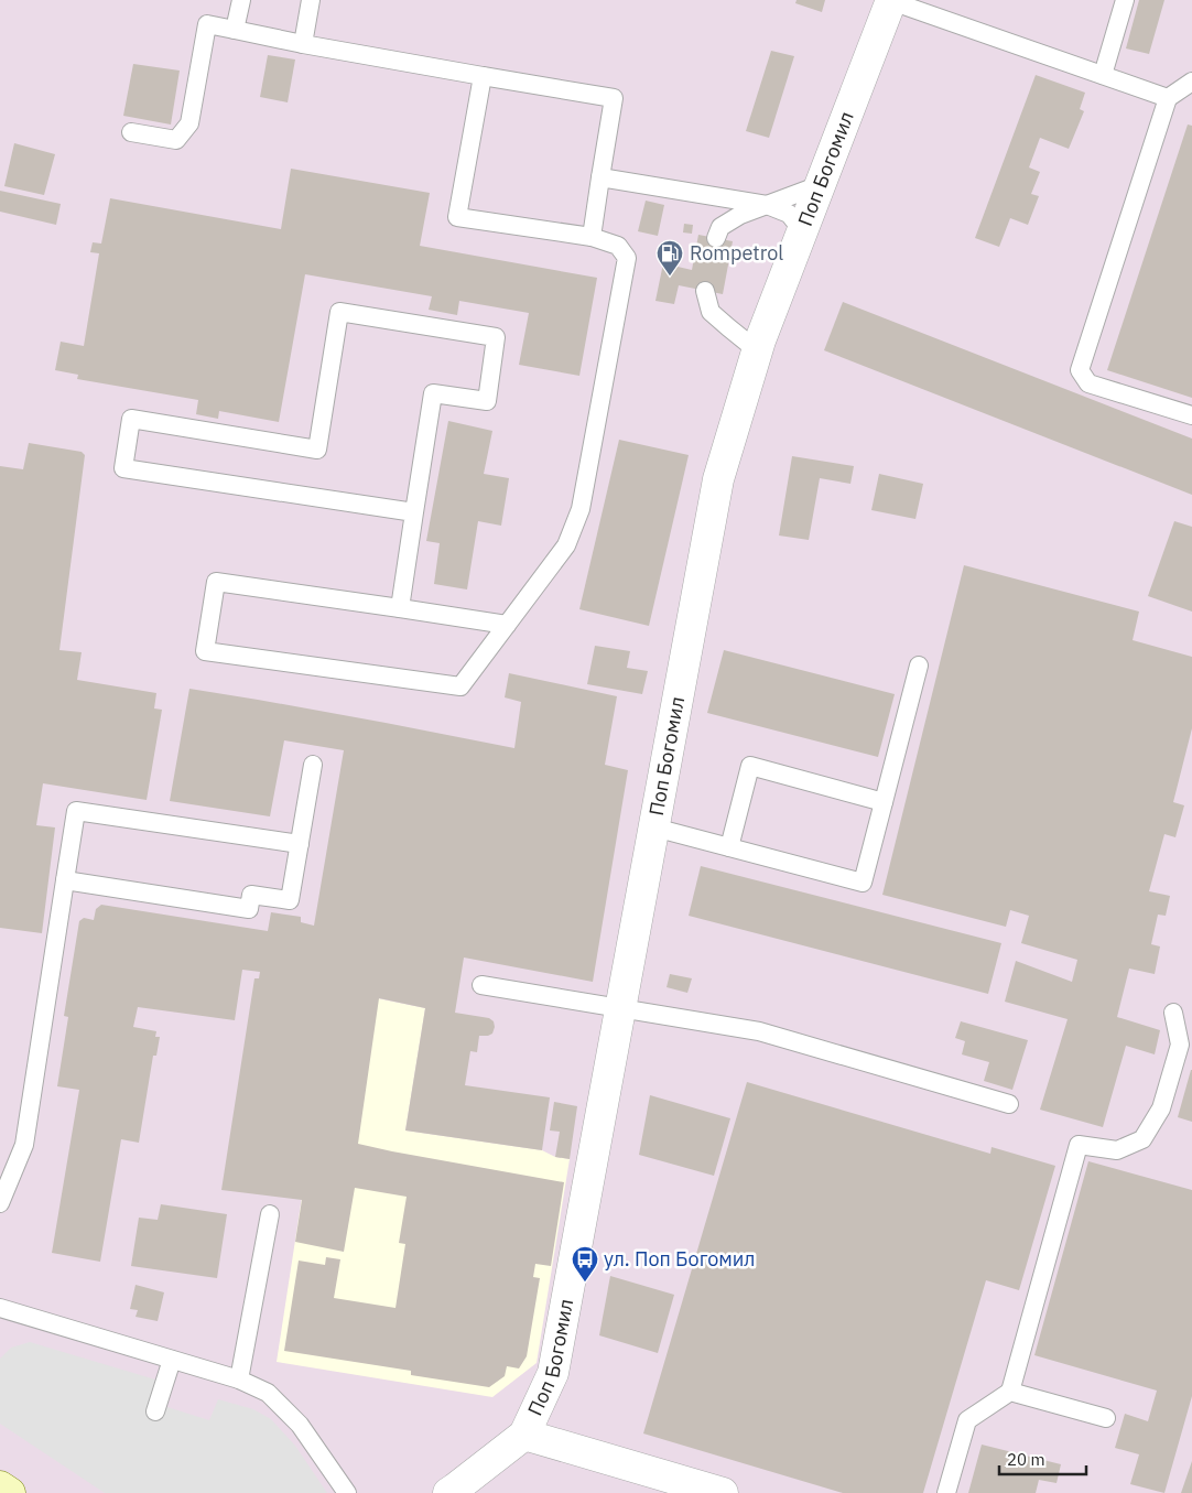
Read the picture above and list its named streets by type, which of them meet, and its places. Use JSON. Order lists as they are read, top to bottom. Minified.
{"streets":{"street":["Поп Богомил"]},"places":{"fuel station":["Rompetrol"],"bus stop":["ул. Поп Богомил"]},"scale_bar":"20 m"}
